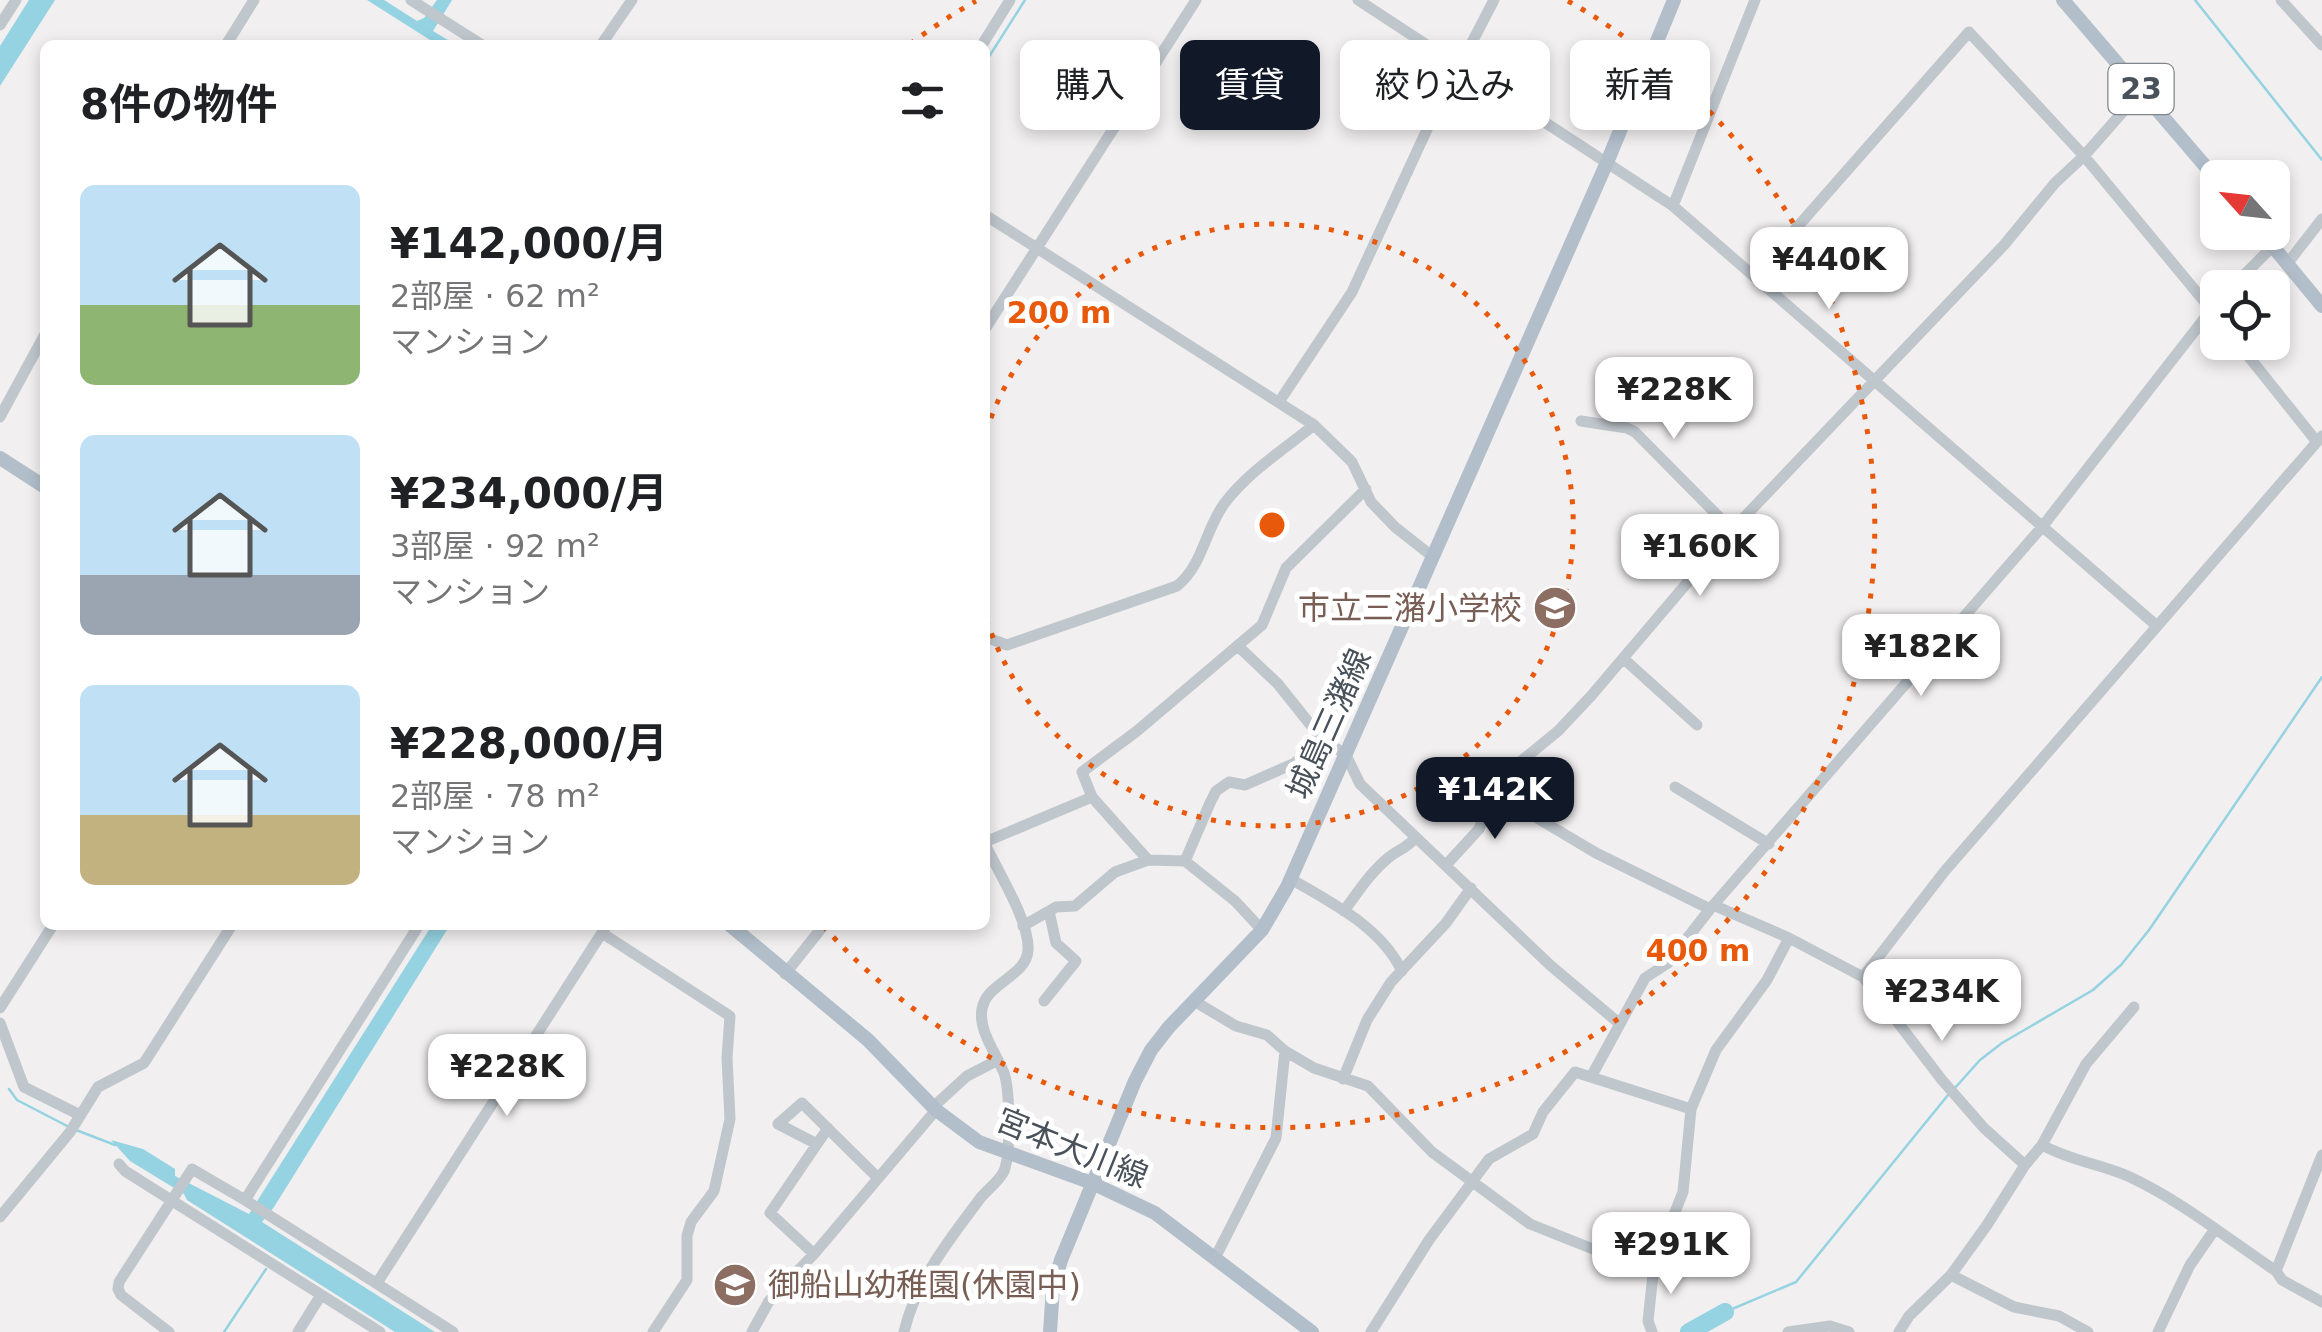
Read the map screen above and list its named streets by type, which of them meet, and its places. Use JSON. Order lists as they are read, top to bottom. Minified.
{"streets":{"main road":["23","城島三潴線","宮本大川線"]},"crossings":[["城島三潴線","宮本大川線"]],"places":{"school or university":["市立三潴小学校","御船山幼稚園(休園中)"]},"north":"top left","page":{"chip":["購入","賃貸","絞り込み","新着"],"heading":"8件の物件","list":[{"name":"¥142,000/月","note":"2部屋 · 62 m² · マンション"},{"name":"¥234,000/月","note":"3部屋 · 92 m² · マンション"},{"name":"¥228,000/月","note":"2部屋 · 78 m² · マンション"}],"price":["¥440K","¥228K","¥160K","¥182K","¥142K","¥234K","¥228K","¥291K"]},"rings":["200 m","400 m"]}
